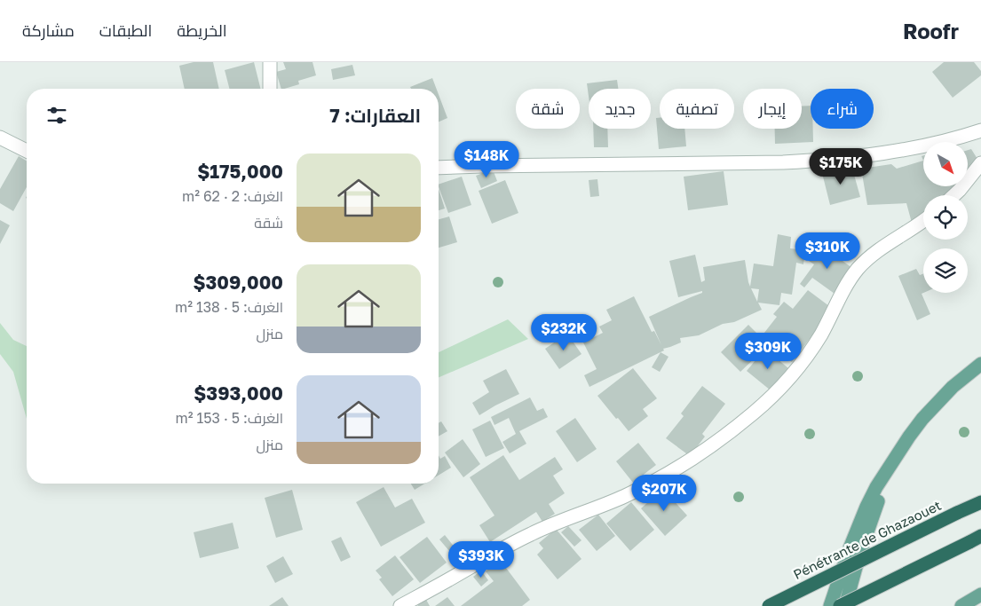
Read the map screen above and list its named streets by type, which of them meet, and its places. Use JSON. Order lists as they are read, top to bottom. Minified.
{"streets":{"highway":["Pénétrante de Ghazaouet"]},"north":"bottom right","page":{"header":"Roofr","nav":["الخريطة","الطبقات","مشاركة"],"chip":["شراء","إيجار","تصفية","جديد","شقة"],"heading":"العقارات: 7","price":["$148K","$175K","$310K","$232K","$309K","$207K","$393K"],"list":[{"name":"$175,000","note":"الغرف: 2 · 62 m² · شقة"},{"name":"$309,000","note":"الغرف: 5 · 138 m² · منزل"},{"name":"$393,000","note":"الغرف: 5 · 153 m² · منزل"}]}}
